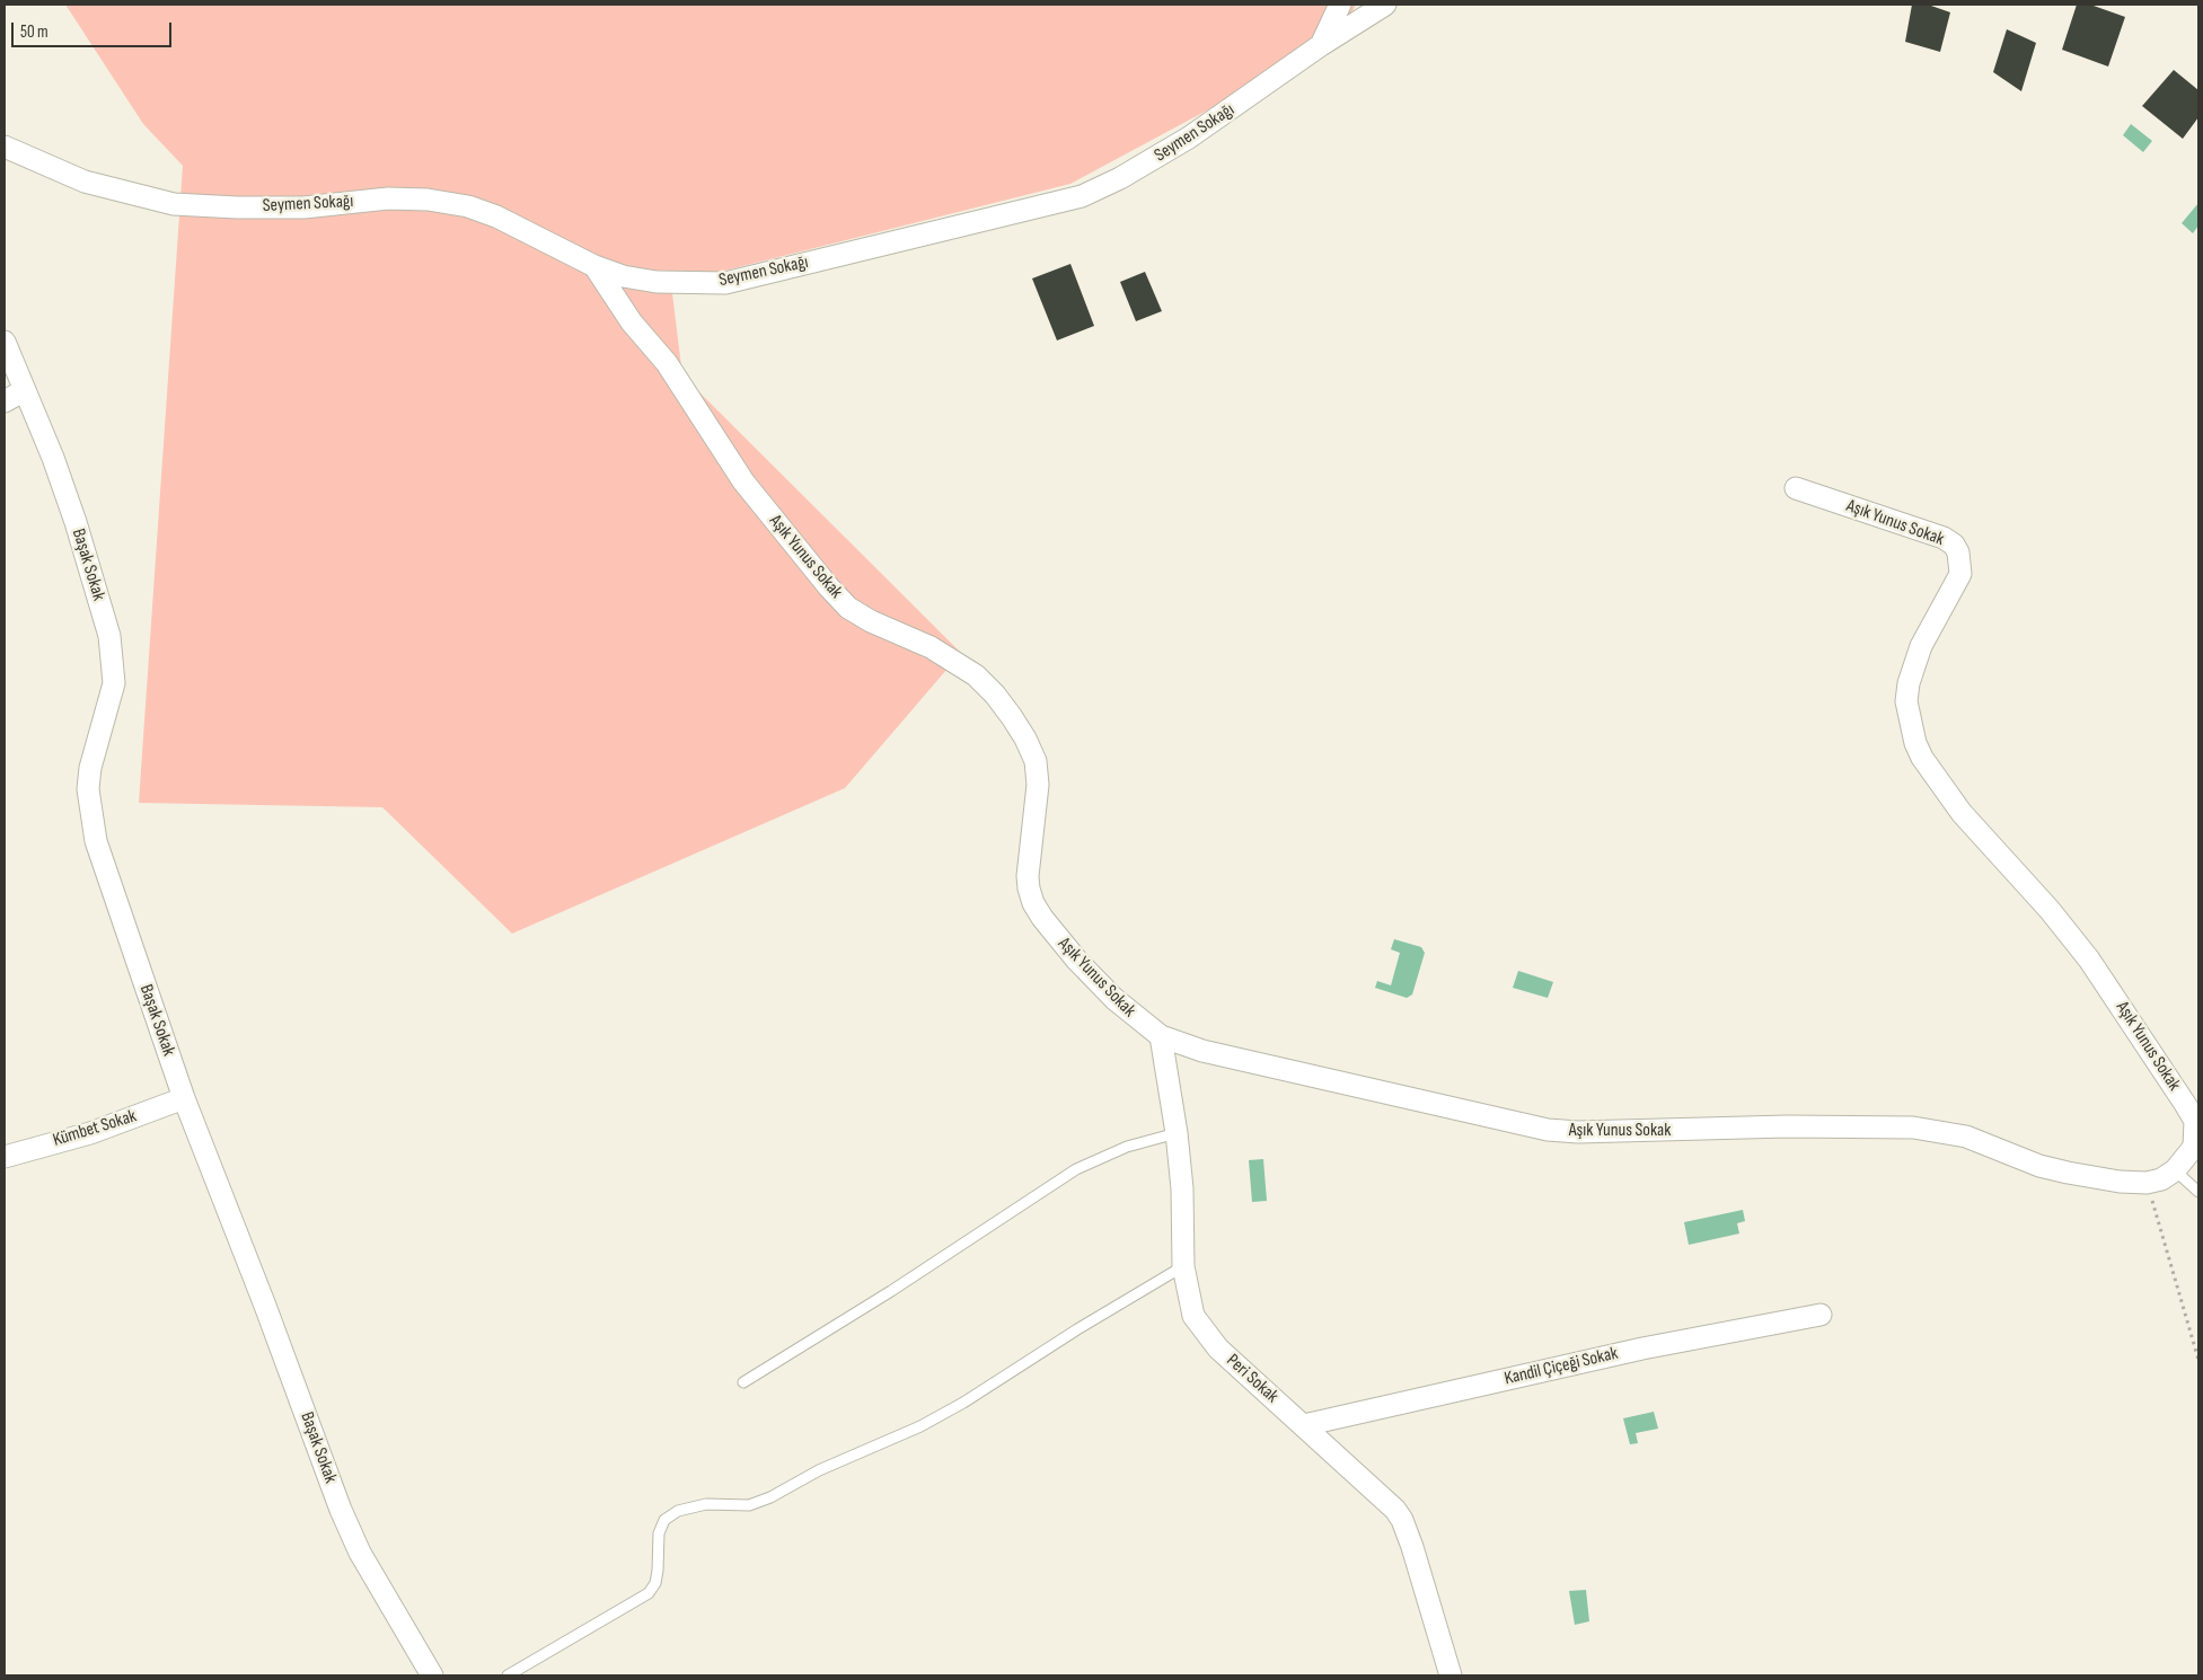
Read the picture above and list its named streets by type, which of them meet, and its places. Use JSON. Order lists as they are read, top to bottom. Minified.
{"streets":{"street":["Seymen Sokağı","Aşık Yunus Sokak","Başak Sokak","Kümbet Sokak","Kandil Çiçeği Sokak","Peri Sokak"]},"crossings":[["Seymen Sokağı","Aşık Yunus Sokak"],["Aşık Yunus Sokak","Peri Sokak"],["Başak Sokak","Kümbet Sokak"],["Kandil Çiçeği Sokak","Peri Sokak"]],"scale_bar":"50 m"}
